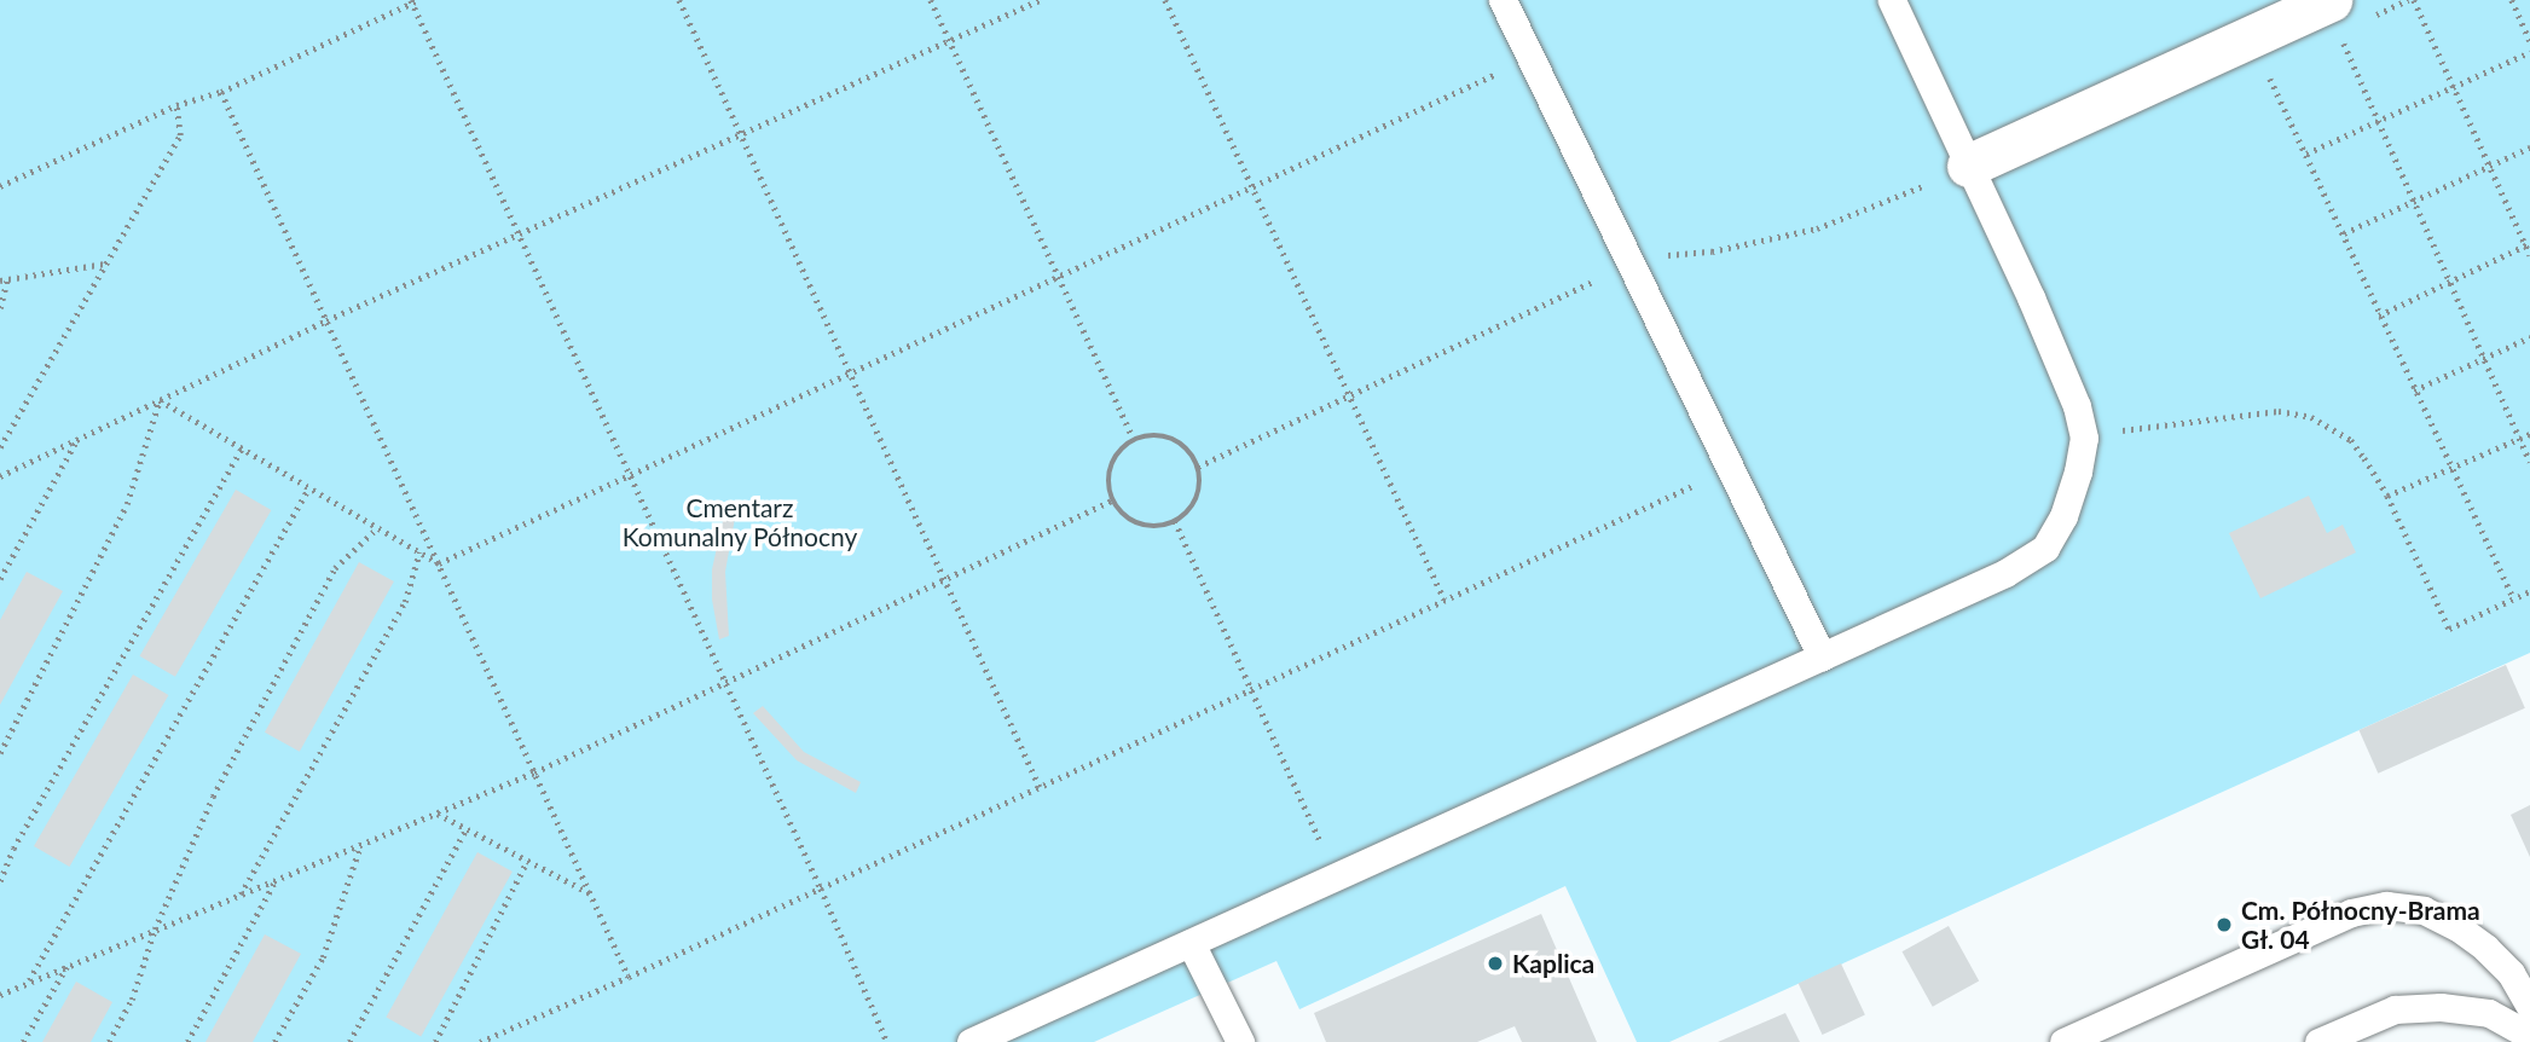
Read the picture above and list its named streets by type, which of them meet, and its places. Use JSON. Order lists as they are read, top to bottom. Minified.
{"parks":["Cmentarz Komunalny Północny"],"places":["Cm. Północny-Brama Gł. 04","Kaplica"]}
